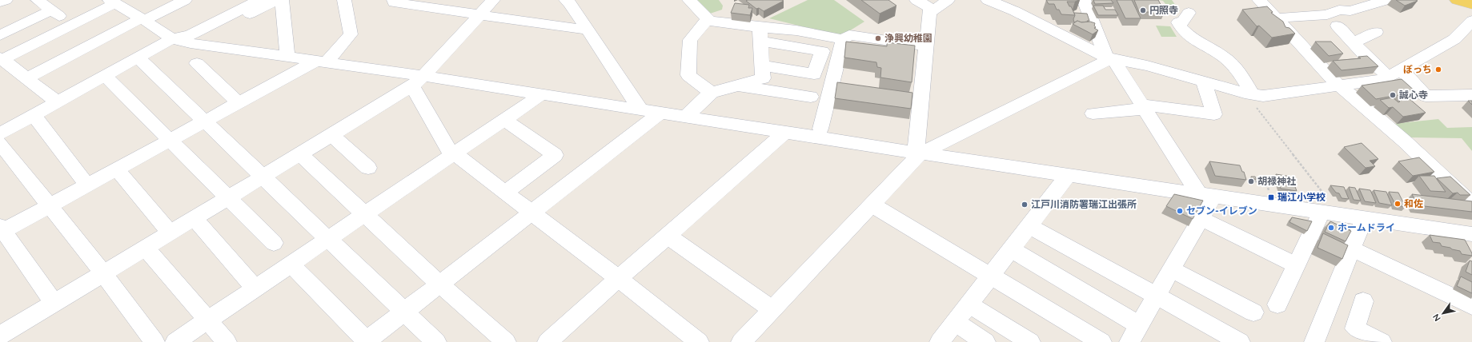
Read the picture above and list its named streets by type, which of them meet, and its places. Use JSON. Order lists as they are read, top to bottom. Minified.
{"places":{"other":["円照寺","浄興幼稚園","ぼっち","誠心寺","胡禄神社","和佐","江戸川消防署瑞江出張所","セブン-イレブン","ホームドライ"],"transit":["瑞江小学校"]},"north":"bottom left"}
